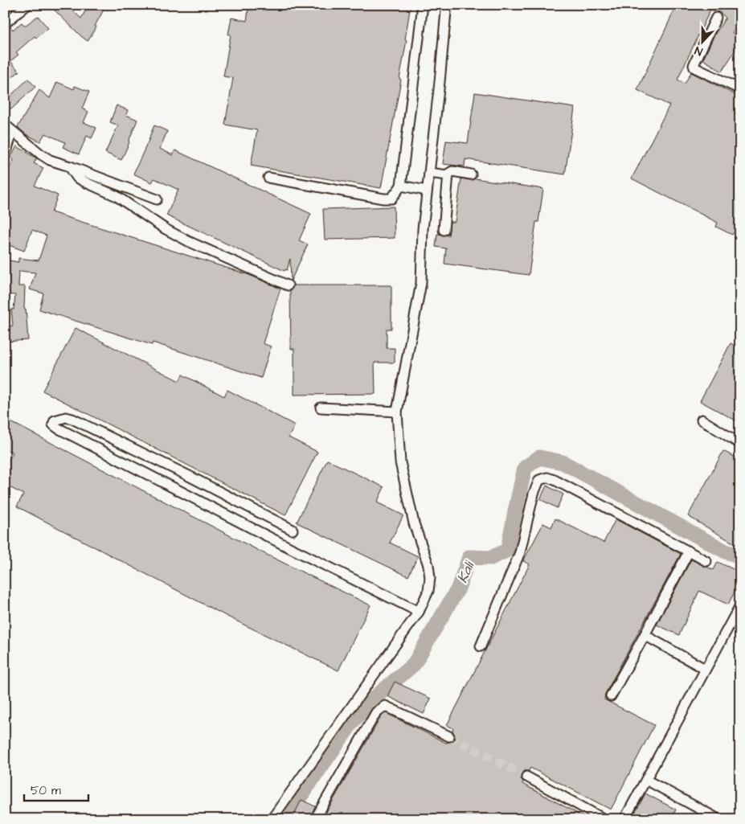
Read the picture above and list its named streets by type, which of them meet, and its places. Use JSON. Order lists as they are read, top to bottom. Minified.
{"water":["Kali"],"scale_bar":"50 m","north":"bottom"}
